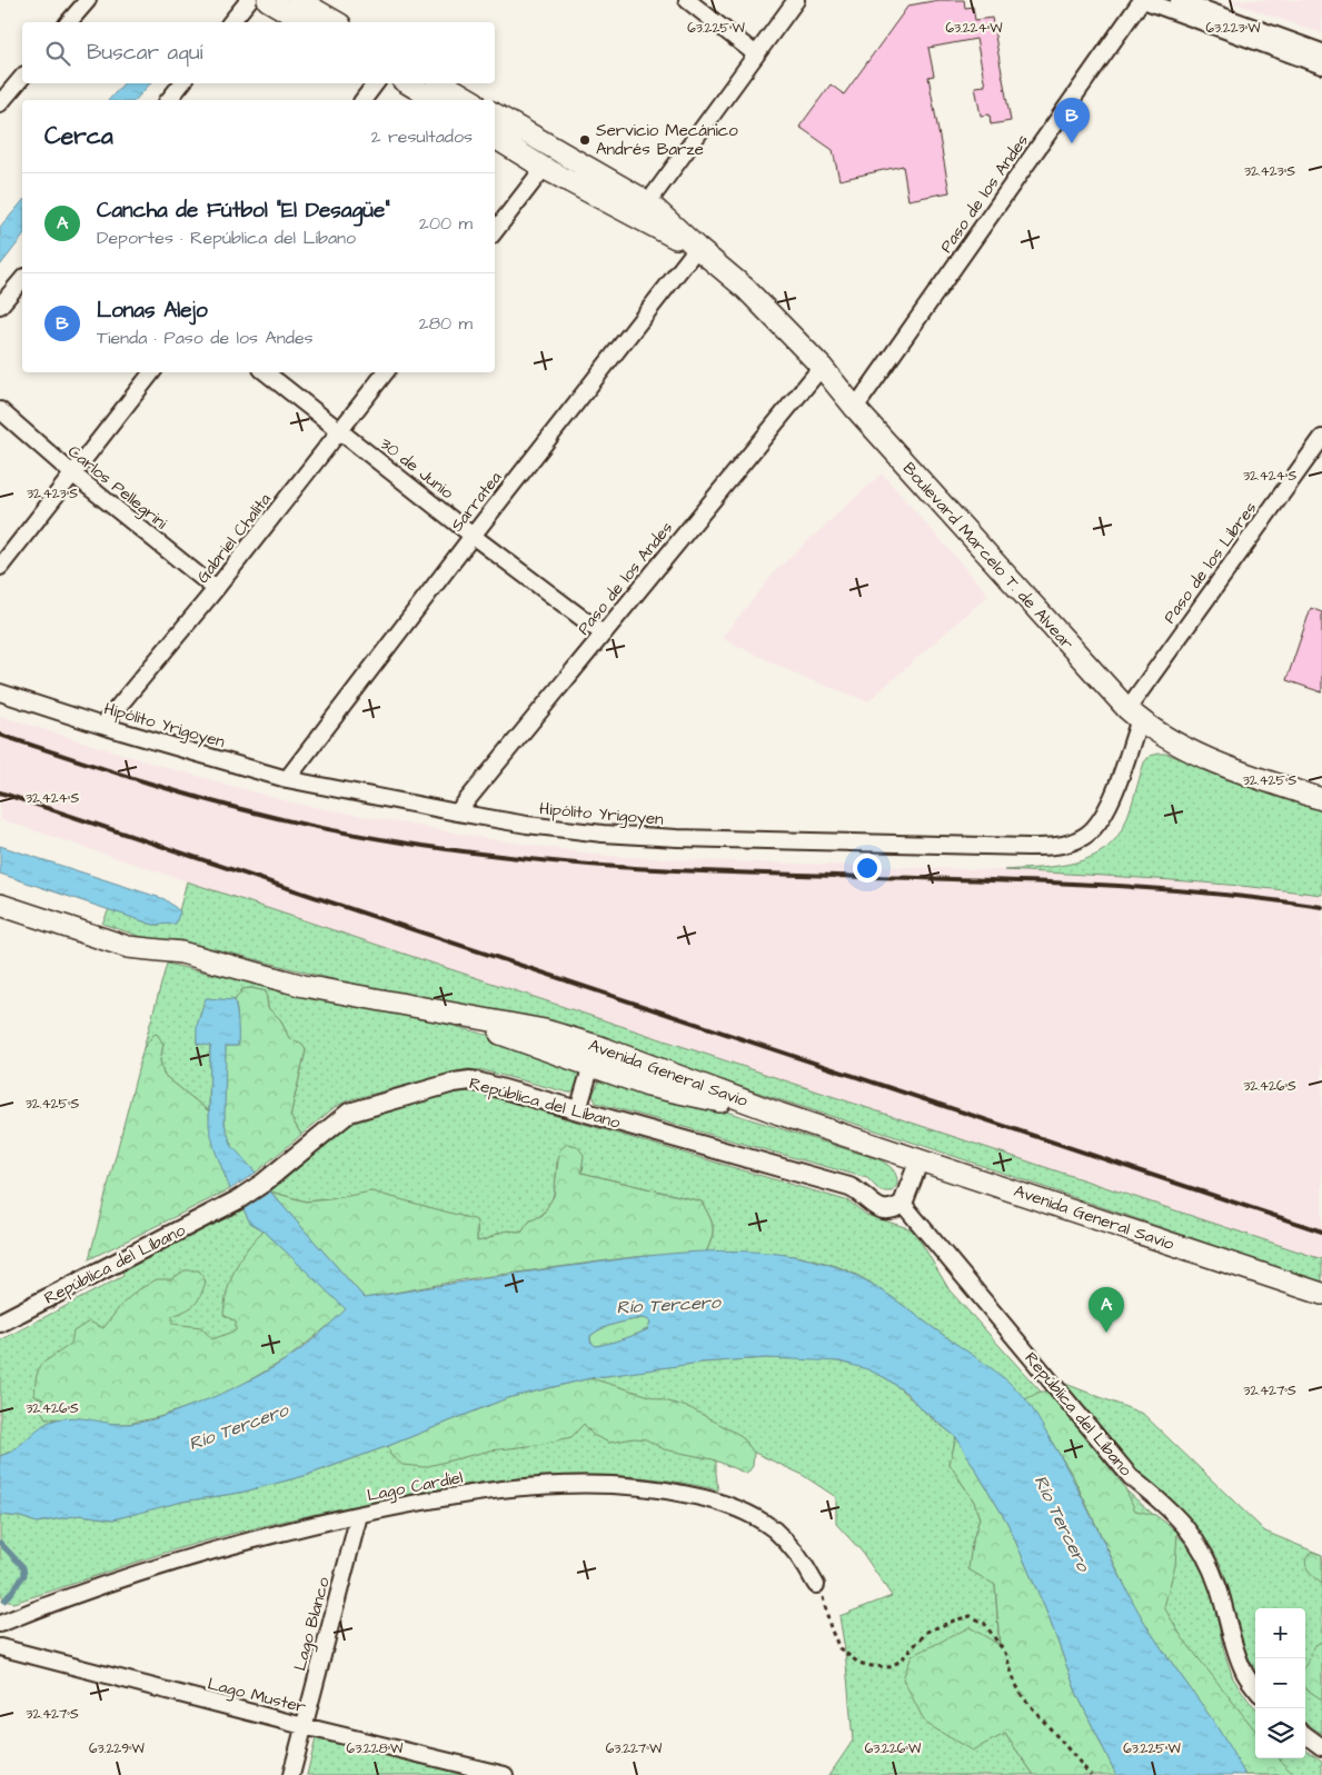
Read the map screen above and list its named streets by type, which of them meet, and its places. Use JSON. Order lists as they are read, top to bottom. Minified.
{"streets":{"main road":["Boulevard Marcelo T. de Alvear","Avenida General Savio"],"street":["Paso de los Andes","30 de Junio","Carlos Pellegrini","Sarratea","Gabriel Chalita","Paso de los Libres","Hipólito Yrigoyen","República del Líbano","Lago Cardiel","Lago Blanco","Lago Muster"]},"crossings":[["Paso de los Andes","30 de Junio"],["Paso de los Andes","Boulevard Marcelo T. de Alvear"],["Paso de los Andes","Hipólito Yrigoyen"],["30 de Junio","Sarratea"],["30 de Junio","Gabriel Chalita"],["Carlos Pellegrini","Gabriel Chalita"],["Sarratea","Boulevard Marcelo T. de Alvear"],["Sarratea","Hipólito Yrigoyen"],["Gabriel Chalita","Hipólito Yrigoyen"],["Boulevard Marcelo T. de Alvear","Paso de los Libres"],["Boulevard Marcelo T. de Alvear","Hipólito Yrigoyen"],["Paso de los Libres","Hipólito Yrigoyen"],["Lago Cardiel","Lago Blanco"],["Lago Blanco","Lago Muster"]],"water":["Río Tercero"],"places":["Servicio Mecánico Andrés Barze"],"page":{"search":"Buscar aquí","pins":["B","A"],"heading":["Cerca","2 resultados"],"list":[{"mark":"A","name":"Cancha de Fútbol \"El Desagüe\"","note":"Deportes · República del Líbano","value":"200 m"},{"mark":"B","name":"Lonas Alejo","note":"Tienda · Paso de los Andes","value":"280 m"}],"map_buttons":["+","−"]},"coordinates":["63.225°W","63.224°W","63.223°W","32.423°S","32.424°S","32.425°S","32.426°S","32.427°S","63.229°W","63.228°W","63.227°W","63.226°W"]}
